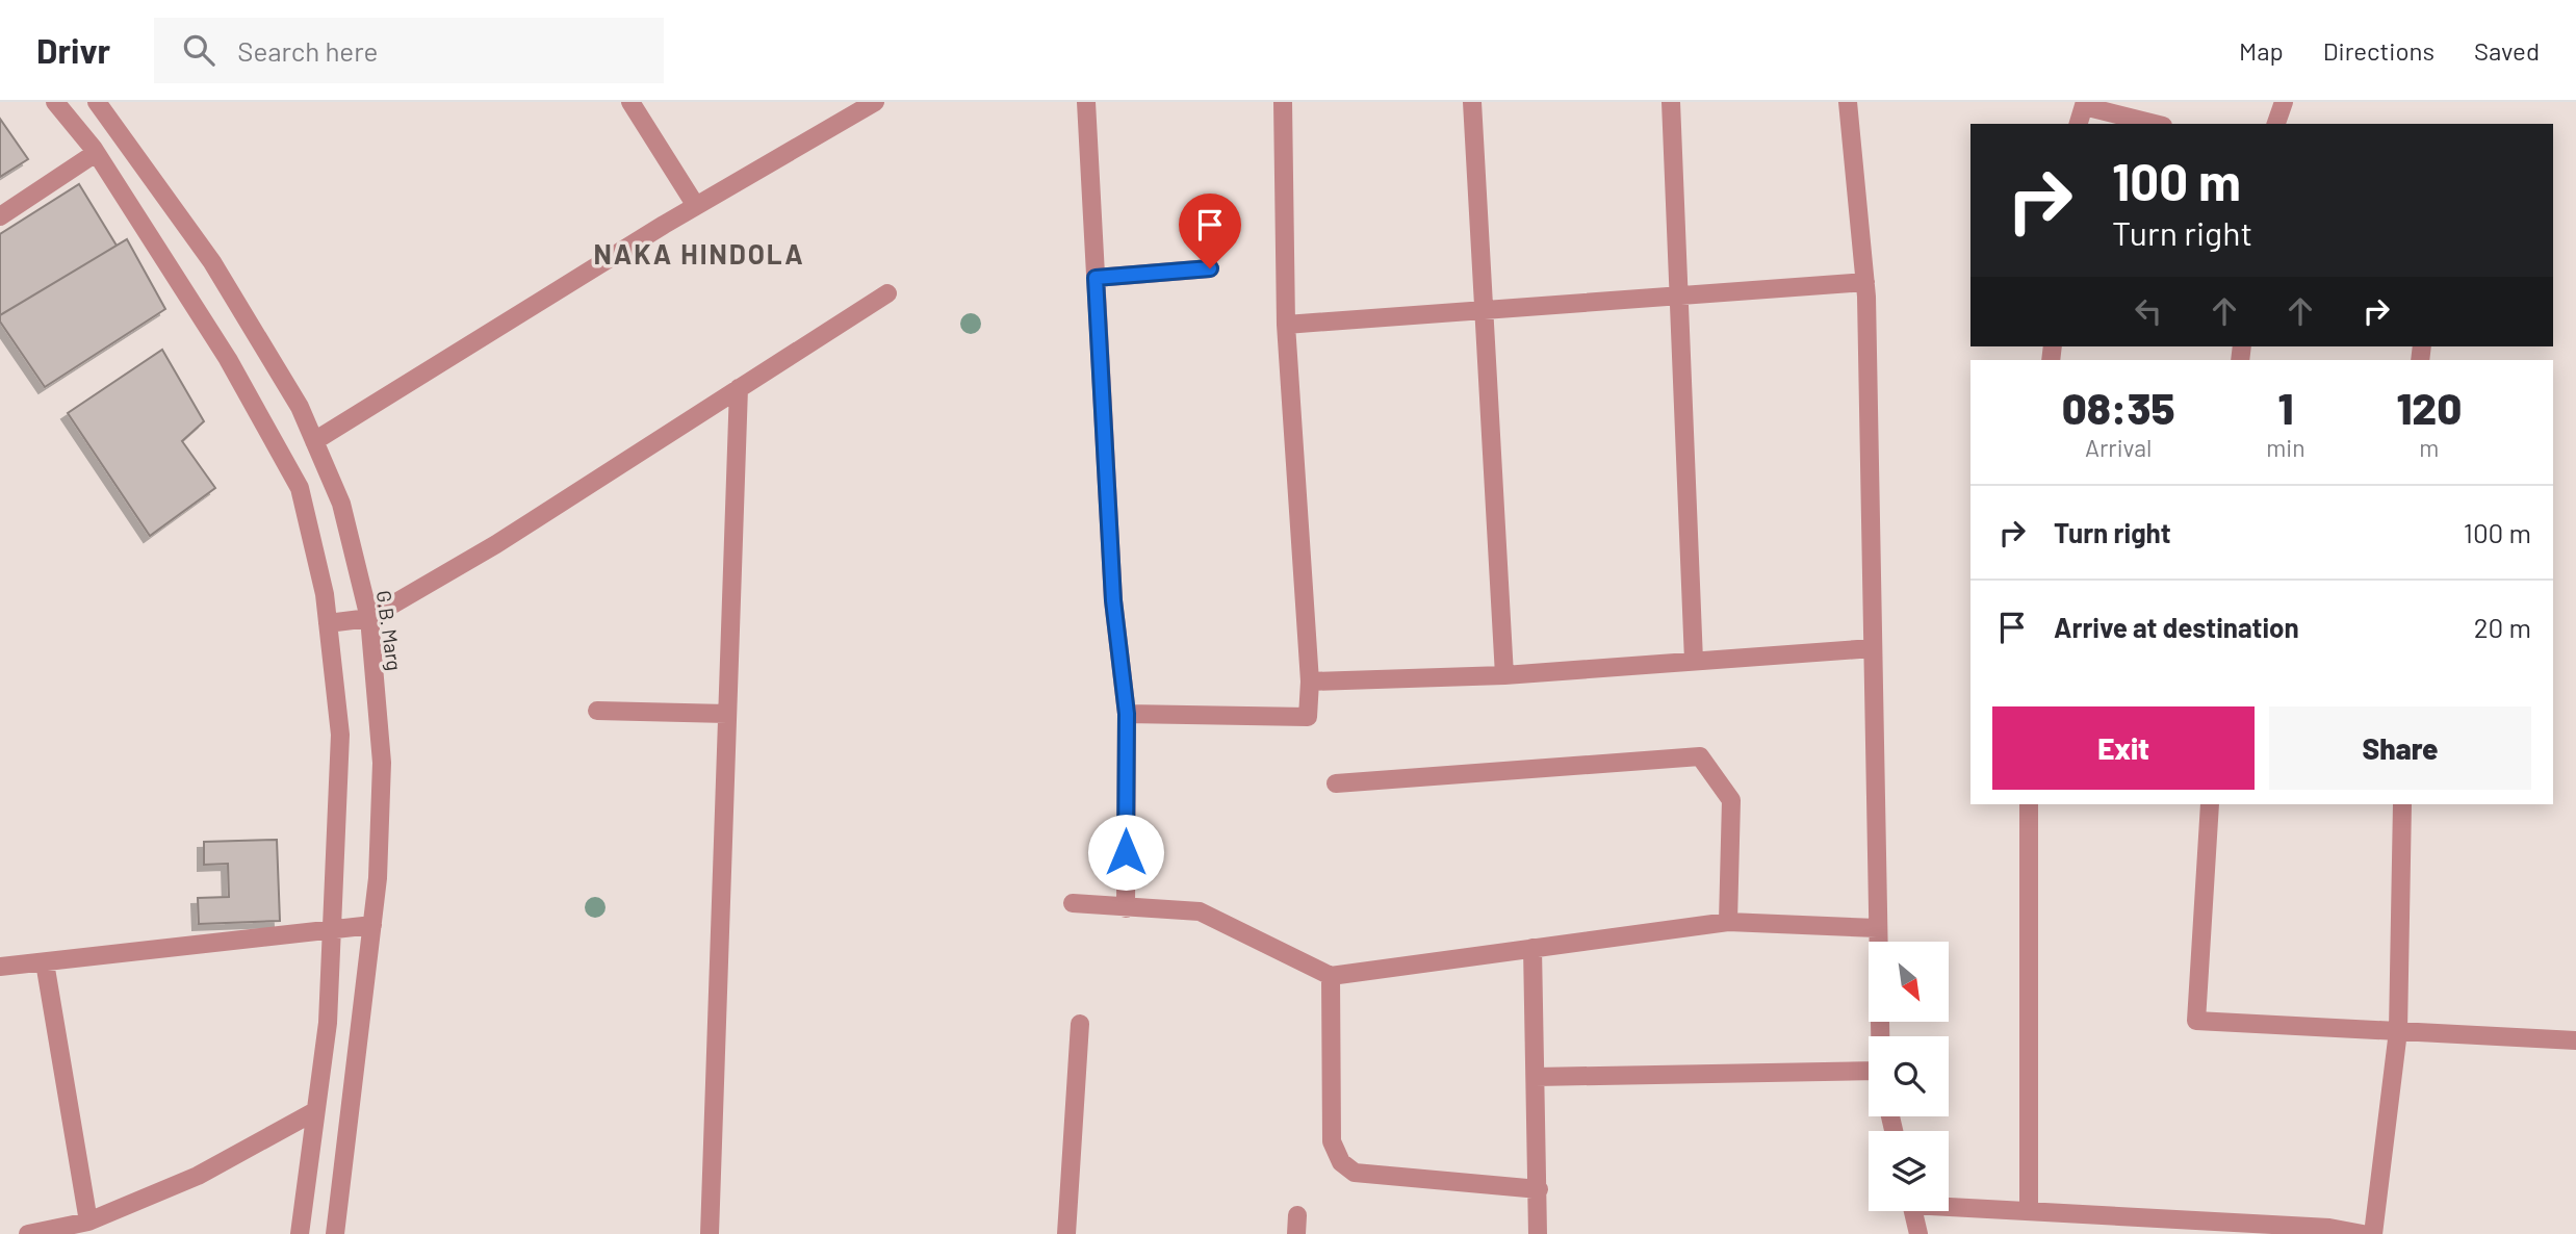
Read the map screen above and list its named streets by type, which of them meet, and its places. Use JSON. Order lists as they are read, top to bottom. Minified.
{"streets":{"street":["G.B. Marg"]},"districts":["NAKA HINDOLA"],"north":"bottom right","page":{"header":"Drivr","search":"Search here","nav":["Map","Directions","Saved"],"turn":["100 m","Turn right"],"eta":["08:35","Arrival","1","min","120","m"],"list":[{"name":"Turn right","value":"100 m"},{"name":"Arrive at destination","value":"20 m"}],"buttons":["Exit","Share"]}}
